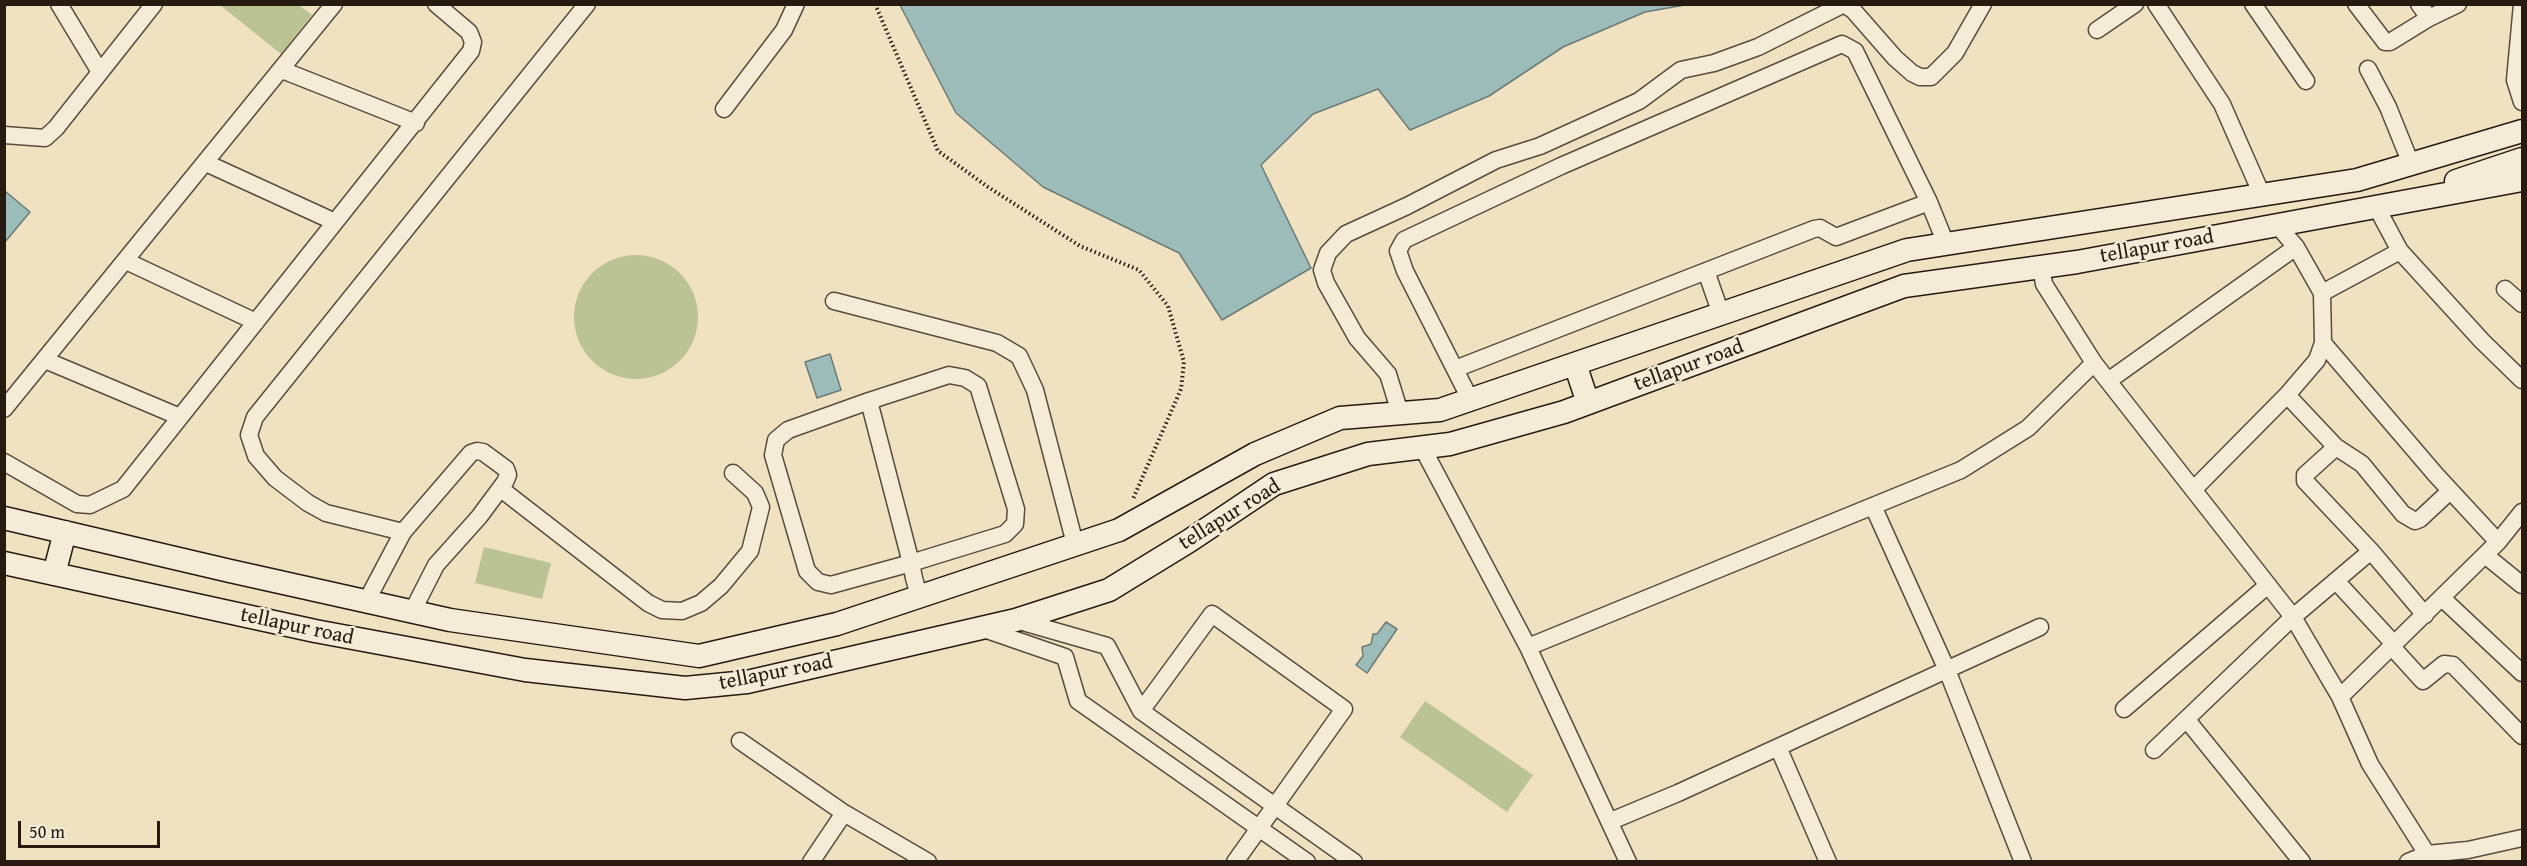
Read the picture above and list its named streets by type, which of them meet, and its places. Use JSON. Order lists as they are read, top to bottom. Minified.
{"streets":{"street":["tellapur road"]},"scale_bar":"50 m"}
